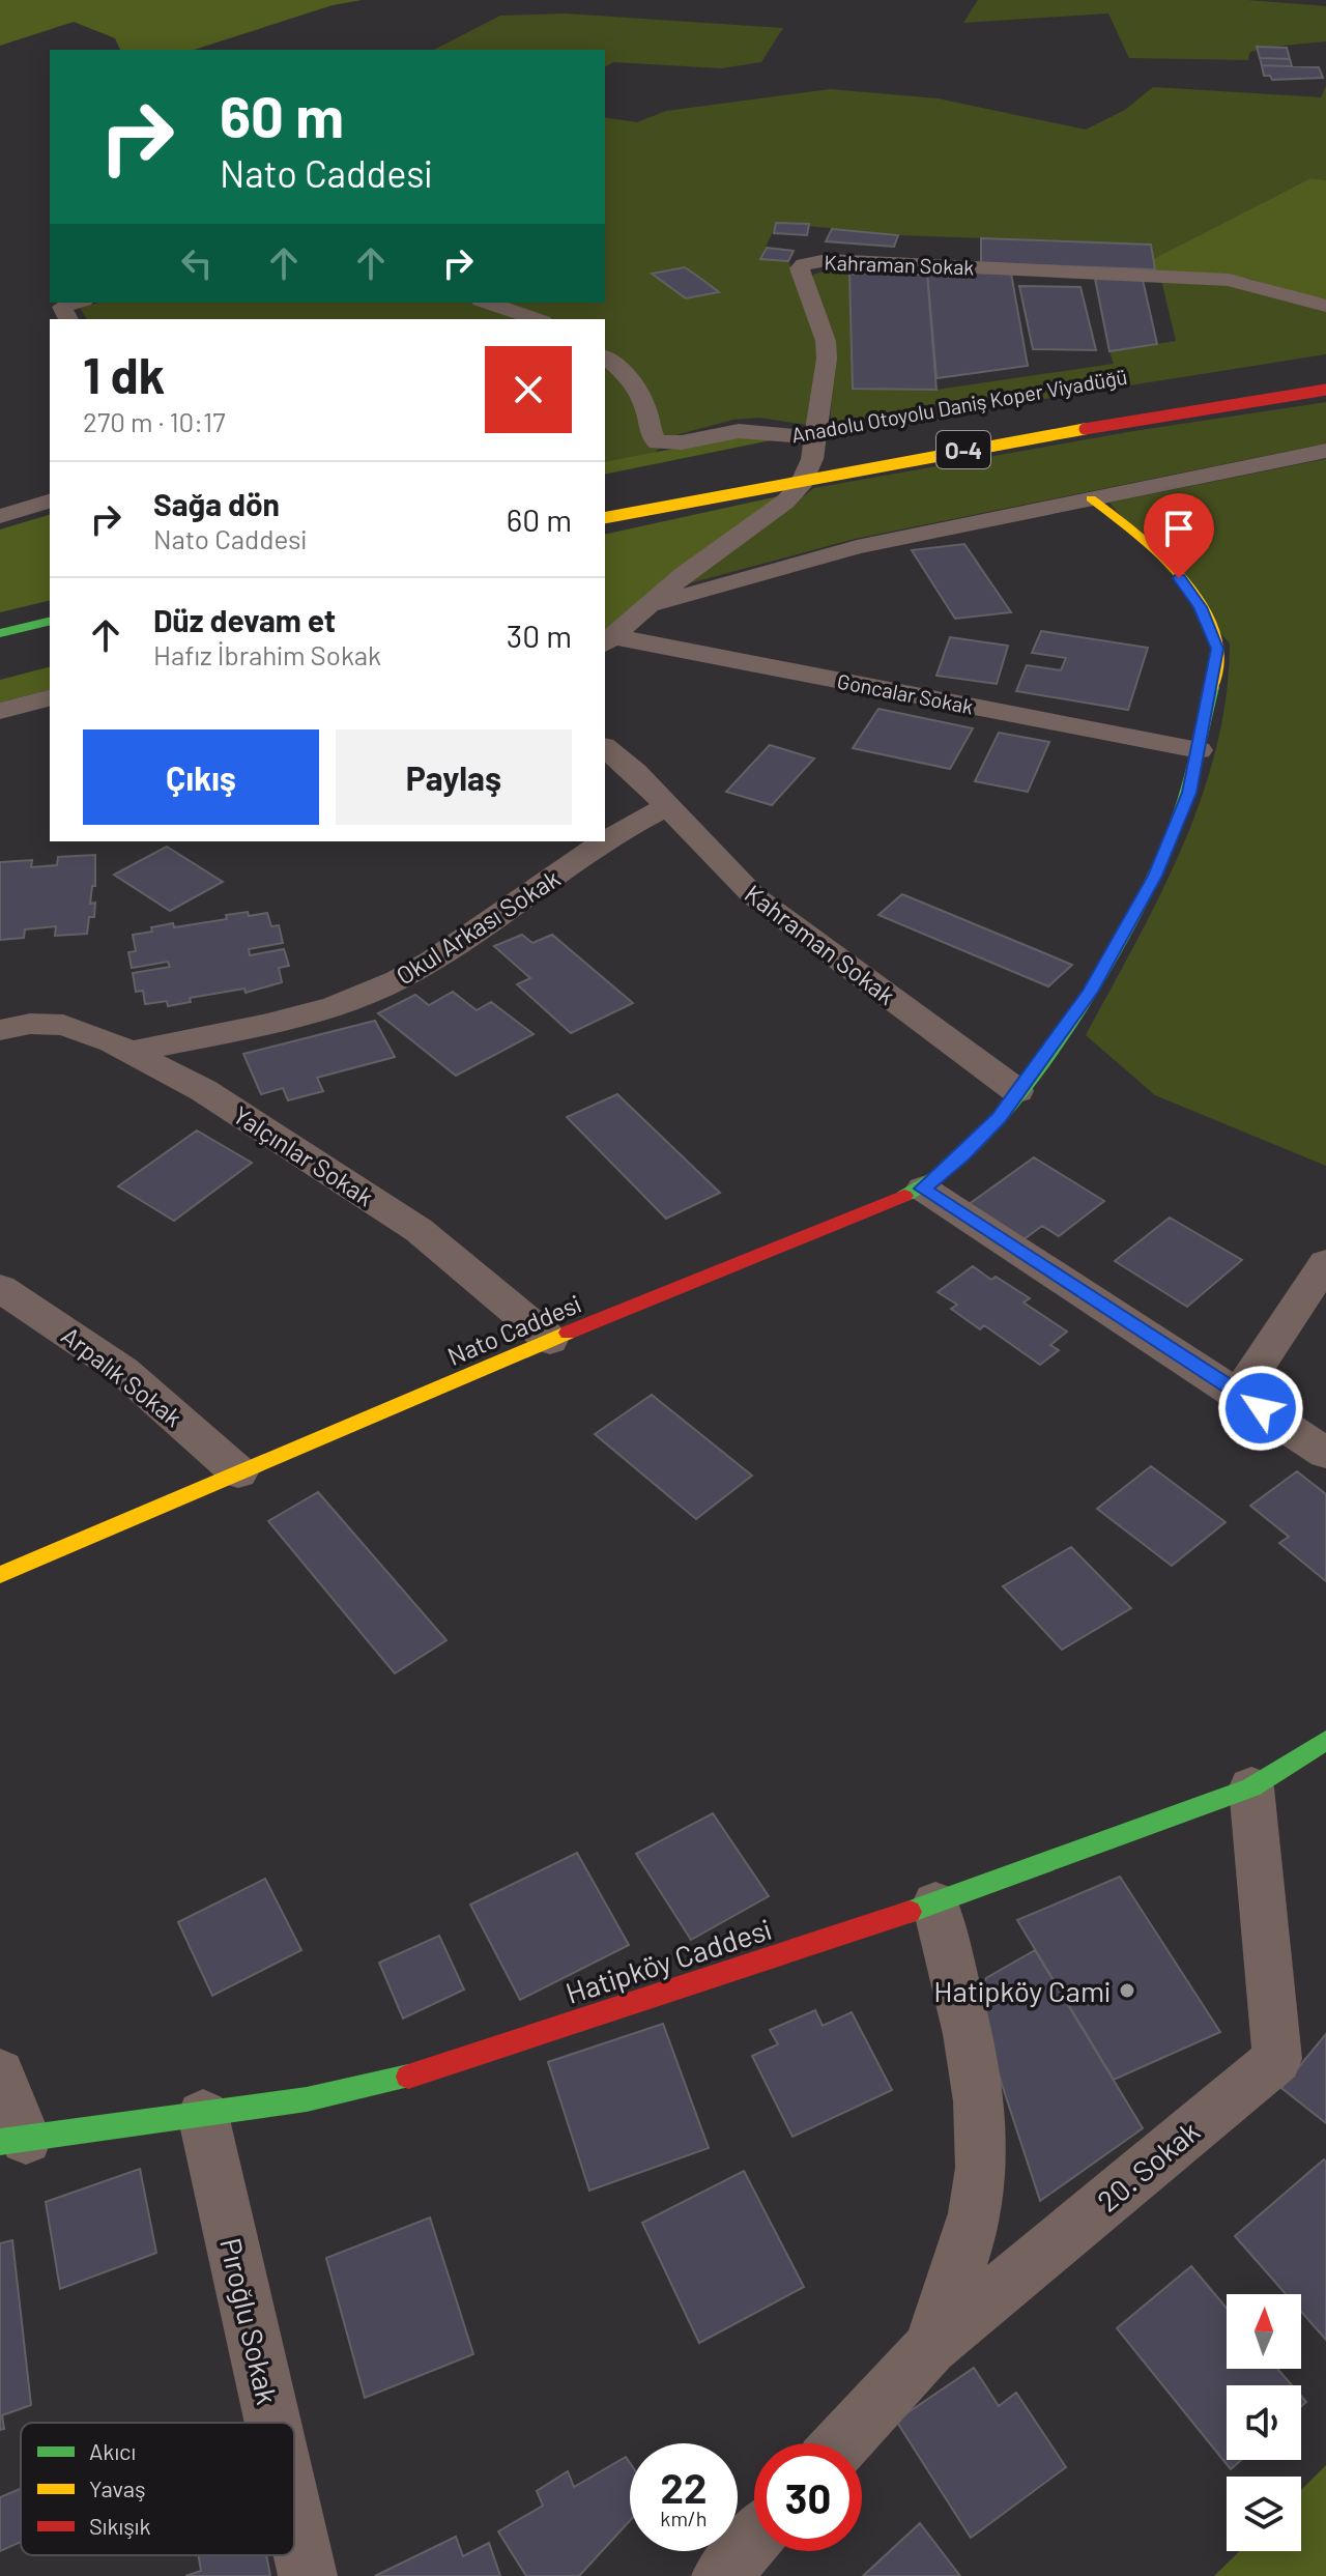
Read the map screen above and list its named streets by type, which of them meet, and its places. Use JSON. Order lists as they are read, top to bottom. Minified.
{"streets":{"main road":["Anadolu Otoyolu Daniş Koper Viyadüğü","O-4","Nato Caddesi","Hatipköy Caddesi"],"street":["Kahraman Sokak","Goncalar Sokak","Okul Arkası Sokak","Yalçınlar Sokak","Arpalık Sokak","20. Sokak","Pıroğlu Sokak"]},"crossings":[["Kahraman Sokak","Anadolu Otoyolu Daniş Koper Viyadüğü"],["Kahraman Sokak","Goncalar Sokak"],["Kahraman Sokak","Okul Arkası Sokak"],["Kahraman Sokak","Nato Caddesi"],["Goncalar Sokak","Nato Caddesi"],["Okul Arkası Sokak","Yalçınlar Sokak"],["Yalçınlar Sokak","Nato Caddesi"],["Nato Caddesi","Arpalık Sokak"],["Hatipköy Caddesi","20. Sokak"],["Hatipköy Caddesi","Pıroğlu Sokak"]],"places":["Hatipköy Cami"],"legend":["Akıcı","Yavaş","Sıkışık"],"north":"top","page":{"turn":["60 m","Nato Caddesi"],"heading":["1 dk","270 m · 10:17"],"list":[{"name":"Sağa dön","note":"Nato Caddesi","value":"60 m"},{"name":"Düz devam et","note":"Hafız İbrahim Sokak","value":"30 m"}],"buttons":["Çıkış","Paylaş"],"speed":"22 km/h","limit":"30"}}
